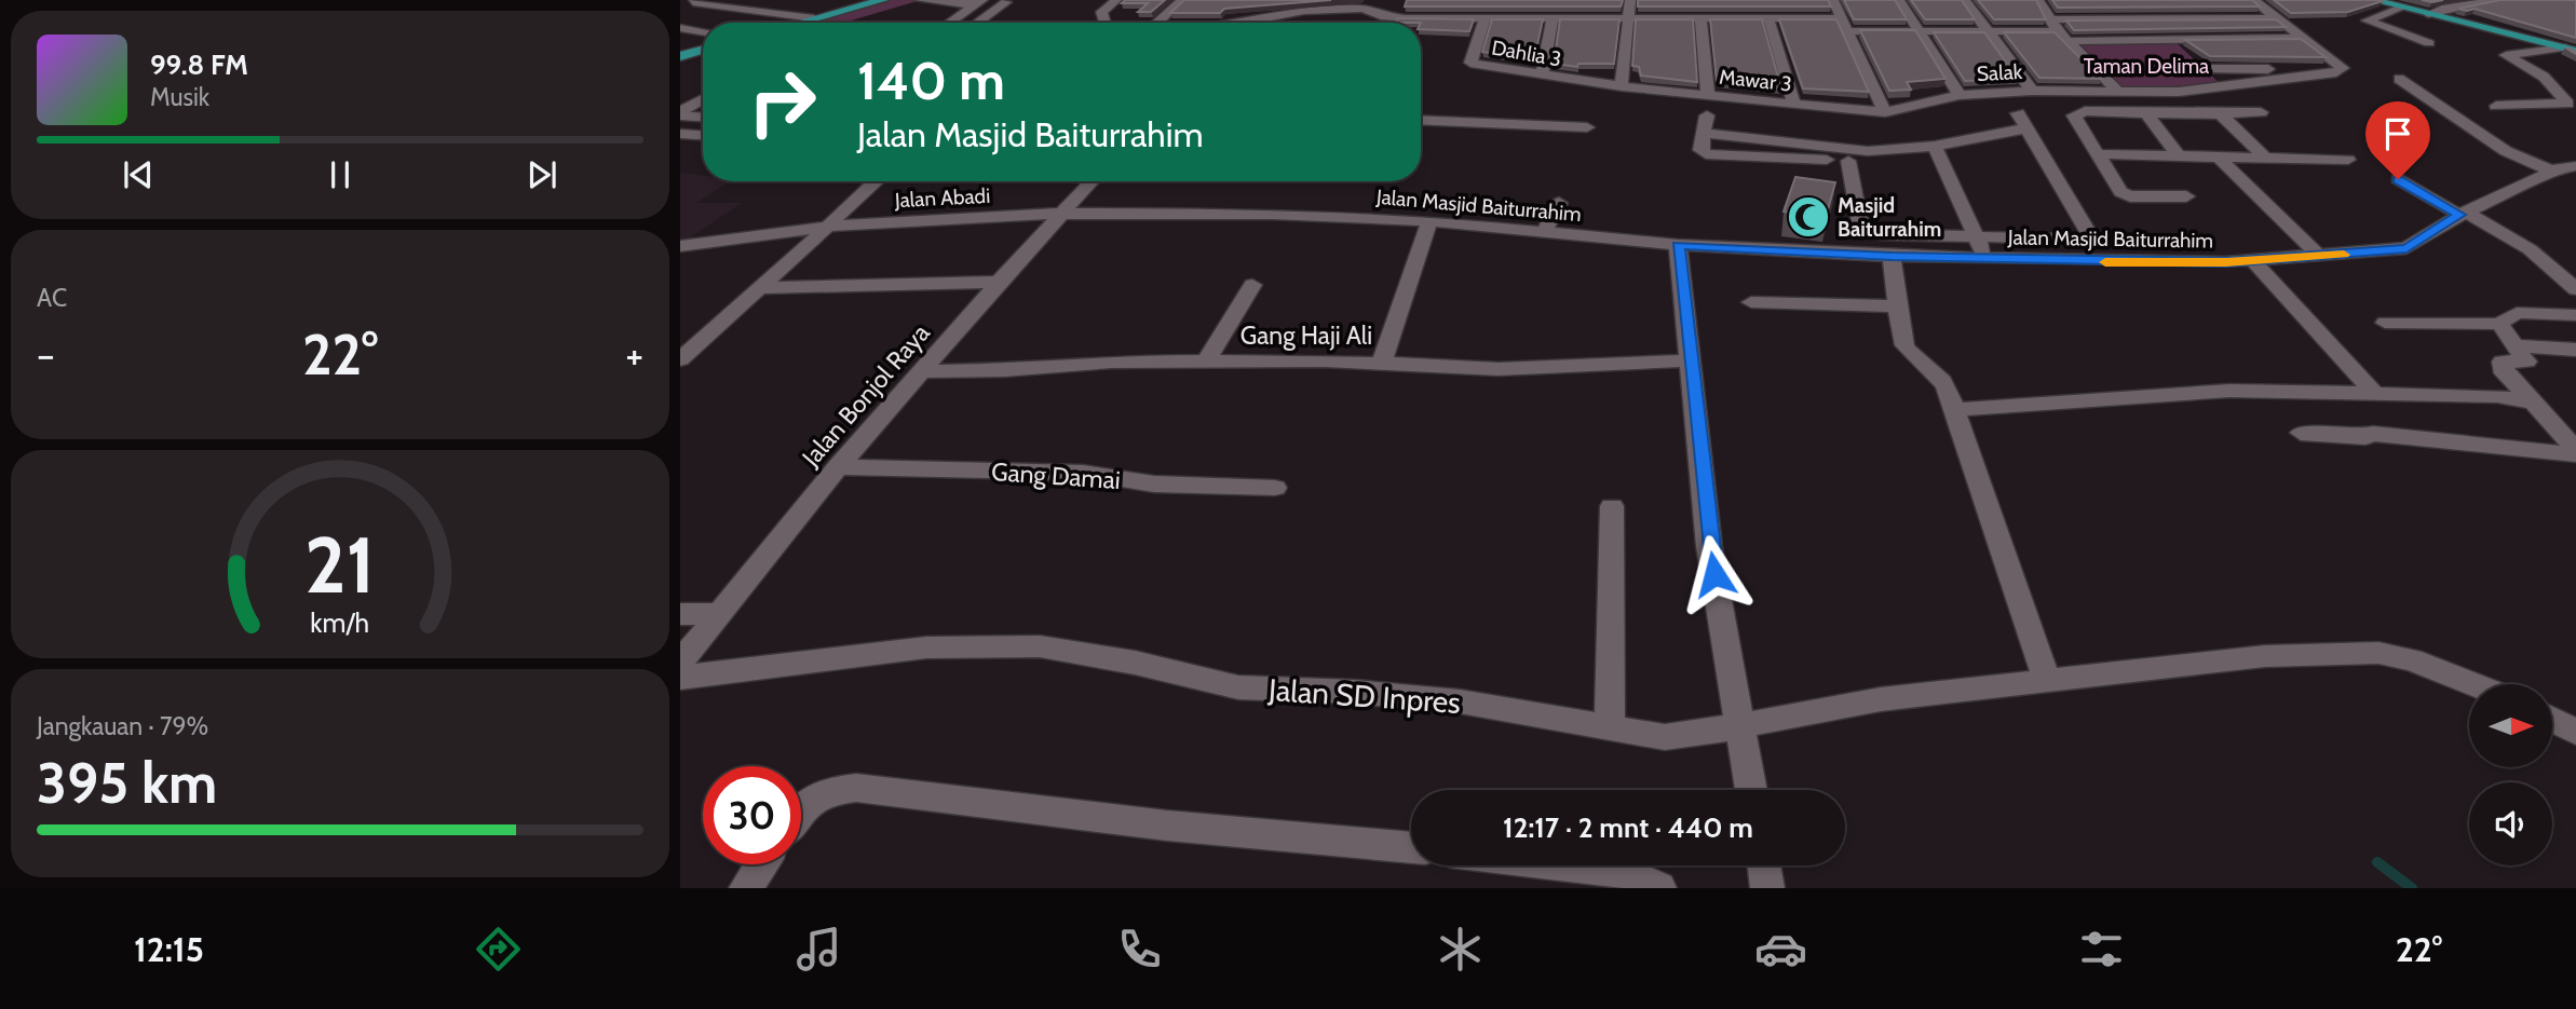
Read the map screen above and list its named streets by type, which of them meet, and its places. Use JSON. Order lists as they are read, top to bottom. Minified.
{"streets":{"street":["Dahlia 3","Salak","Mawar 3","Jalan Abadi","Jalan Masjid Baiturrahim","Gang Haji Ali","Jalan Bonjol Raya","Gang Damai","Jalan SD Inpres"]},"crossings":[["Dahlia 3","Mawar 3"],["Salak","Mawar 3"],["Jalan Abadi","Jalan Masjid Baiturrahim"],["Jalan Abadi","Jalan Bonjol Raya"],["Jalan Masjid Baiturrahim","Jalan Bonjol Raya"],["Gang Haji Ali","Jalan Bonjol Raya"],["Jalan Bonjol Raya","Gang Damai"]],"parks":["Taman Delima"],"places":{"mosque":["Masjid Baiturrahim"]},"north":"right","page":{"turn":["140 m","Jalan Masjid Baiturrahim"],"song":["99.8 FM","Musik"],"tile":["AC",["Jangkauan · 79%","395 km"]],"heat":["−","22°","+"],"limit":"30","trip":"12:17 · 2 mnt · 440 m","tabs":["12:15","22°"],"gauge":["21","km/h"]}}
